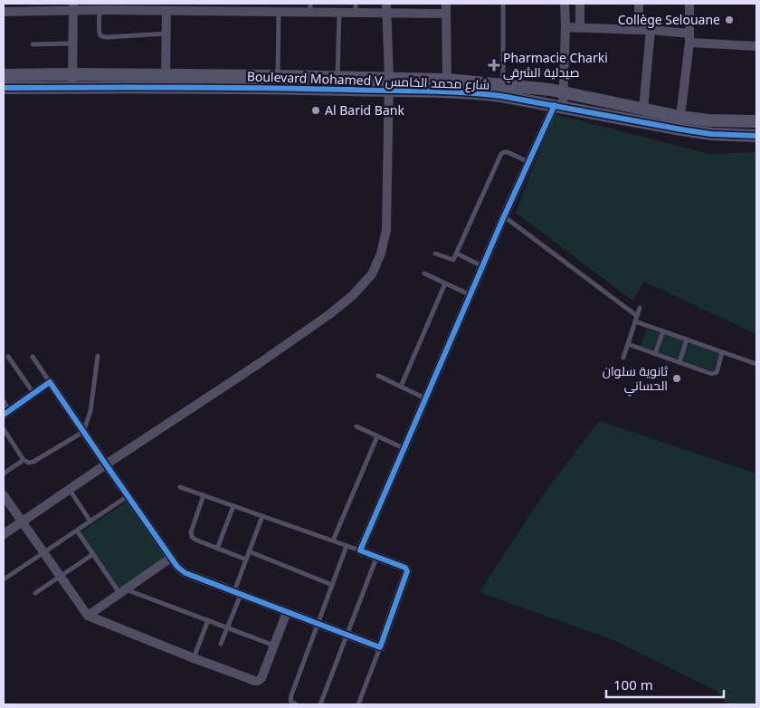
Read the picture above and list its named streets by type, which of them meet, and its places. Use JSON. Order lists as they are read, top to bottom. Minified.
{"streets":{"street":["Boulevard Mohamed V شارع محمد الخامس"]},"places":{"other":["Collège Selouane","Al Barid Bank","ثانوية سلوان الحساني"],"health":["Pharmacie Charki صيدلية الشرقي"]},"scale_bar":"100 m"}
